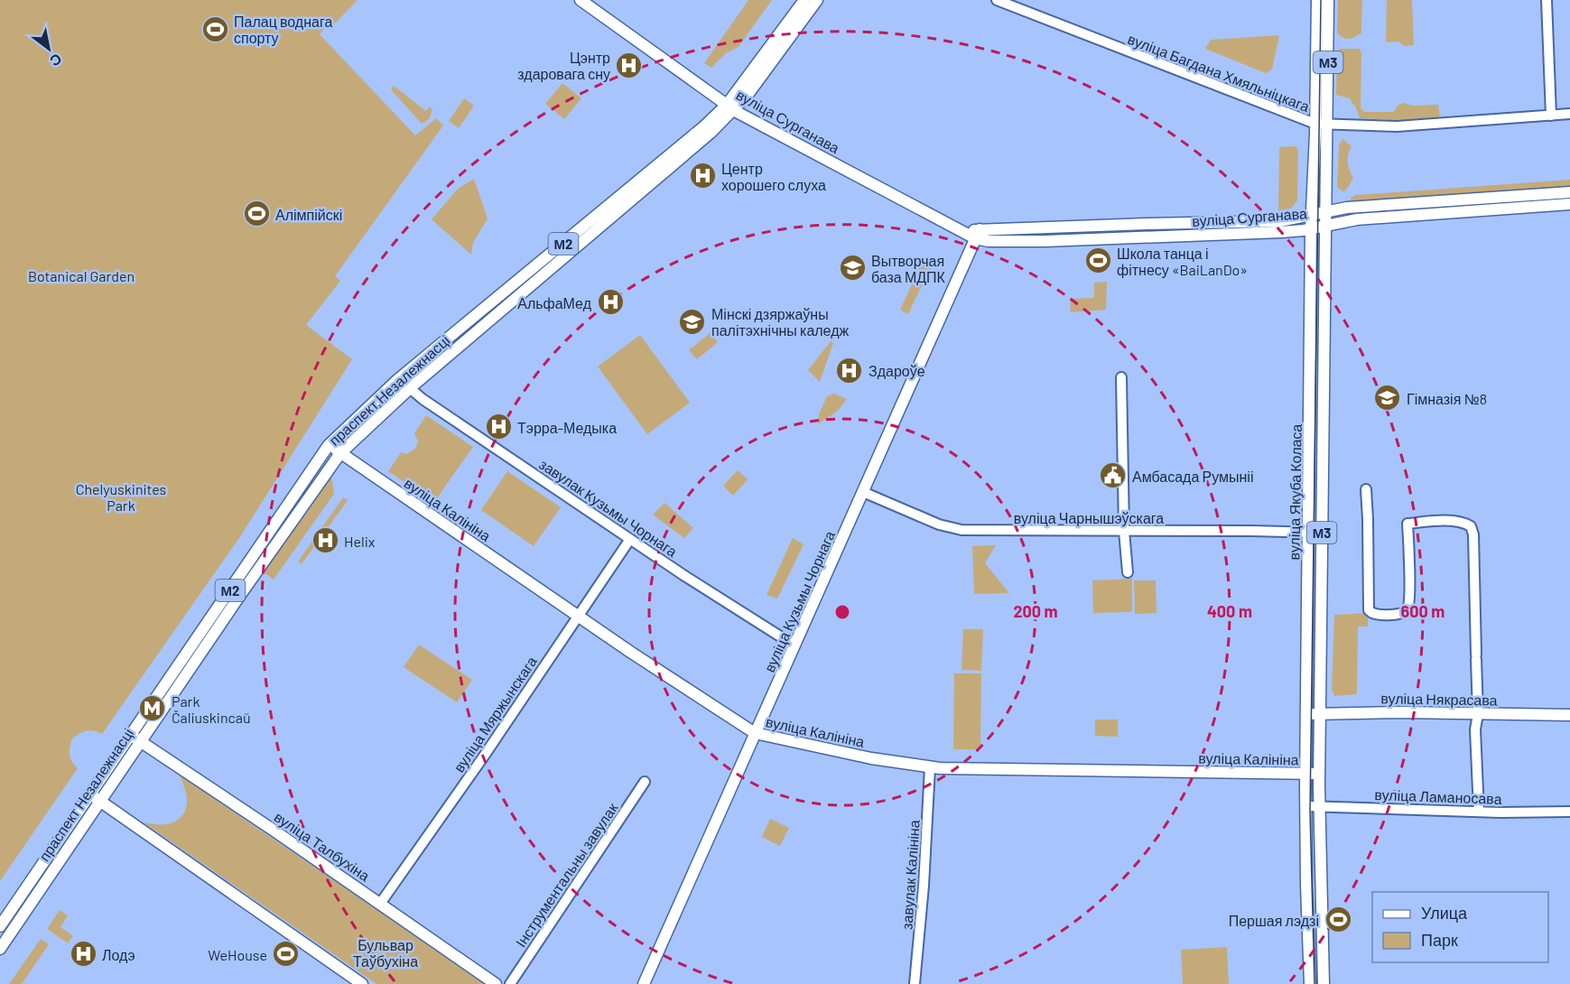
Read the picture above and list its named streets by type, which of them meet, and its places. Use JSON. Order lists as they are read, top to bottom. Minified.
{"streets":{"main road":["М3","вуліца Сурганава","М2","праспект Незалежнасці","вуліца Якуба Коласа","вуліца Калініна","вуліца Кузьмы Чорнага","вуліца Някрасава","вуліца Талбухіна"],"street":["вуліца Багдана Хмяльніцкага","завулак Кузьмы Чорнага","вуліца Чарнышэўскага","вуліца Мяржынскага","вуліца Ламаносава","Інструментальны завулак","завулак Калініна"]},"crossings":[["вуліца Багдана Хмяльніцкага","вуліца Якуба Коласа"],["вуліца Сурганава","праспект Незалежнасці"],["вуліца Сурганава","вуліца Якуба Коласа"],["вуліца Сурганава","вуліца Кузьмы Чорнага"],["праспект Незалежнасці","завулак Кузьмы Чорнага"],["праспект Незалежнасці","вуліца Калініна"],["праспект Незалежнасці","вуліца Талбухіна"],["вуліца Якуба Коласа","вуліца Калініна"],["вуліца Якуба Коласа","вуліца Чарнышэўскага"],["вуліца Якуба Коласа","вуліца Някрасава"],["вуліца Якуба Коласа","вуліца Ламаносава"],["завулак Кузьмы Чорнага","вуліца Кузьмы Чорнага"],["завулак Кузьмы Чорнага","вуліца Мяржынскага"],["вуліца Калініна","вуліца Кузьмы Чорнага"],["вуліца Калініна","вуліца Мяржынскага"],["вуліца Калініна","завулак Калініна"],["вуліца Чарнышэўскага","вуліца Кузьмы Чорнага"],["вуліца Мяржынскага","вуліца Талбухіна"]],"parks":["Botanical Garden","Chelyuskinites Park","Бульвар Таўбухіна"],"places":{"sports":["Палац воднага спорту","Алімпійскі","Школа танца і фітнесу «BaiLanDo»","Першая лэдзі","WeHouse"],"hospital":["Цэнтр здаровага сну","Центр хорошего слуха","АльфаМед","Здароўе","Тэрра-Медыка","Helix","Лодэ"],"school or university":["Вытворчая база МДПК","Мінскі дзяржаўны палітэхнічны каледж","Гімназія №8"],"public building":["Амбасада Румыніі"],"metro station":["Park Čaliuskincaŭ"]},"legend":["Улица","Парк"],"north":"bottom right","rings":["200 m","400 m","600 m"]}
